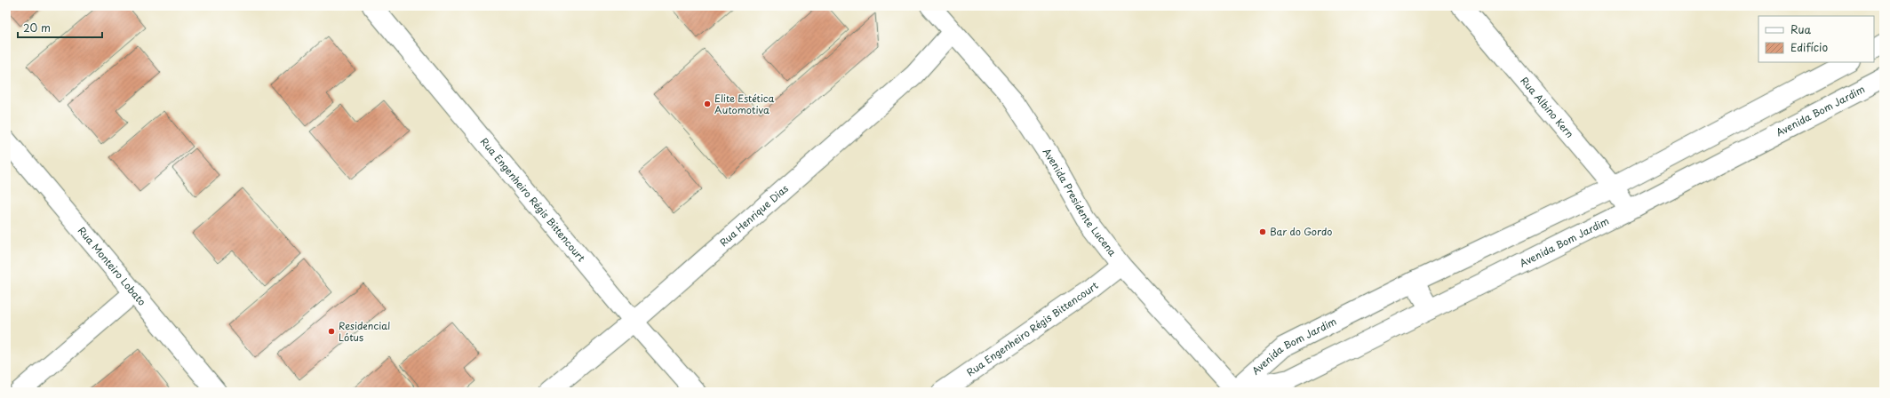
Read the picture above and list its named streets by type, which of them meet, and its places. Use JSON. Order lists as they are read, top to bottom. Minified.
{"streets":{"street":["Rua Albino Kern","Avenida Bom Jardim","Rua Engenheiro Régis Bittencourt","Avenida Presidente Lucena","Rua Henrique Dias","Rua Monteiro Lobato"]},"crossings":[["Rua Albino Kern","Avenida Bom Jardim"],["Avenida Bom Jardim","Avenida Presidente Lucena"],["Rua Engenheiro Régis Bittencourt","Avenida Presidente Lucena"],["Rua Engenheiro Régis Bittencourt","Rua Henrique Dias"],["Avenida Presidente Lucena","Rua Henrique Dias"]],"places":["Elite Estética Automotiva","Bar do Gordo","Residencial Lótus"],"legend":["Rua","Edifício"],"scale_bar":"20 m"}
